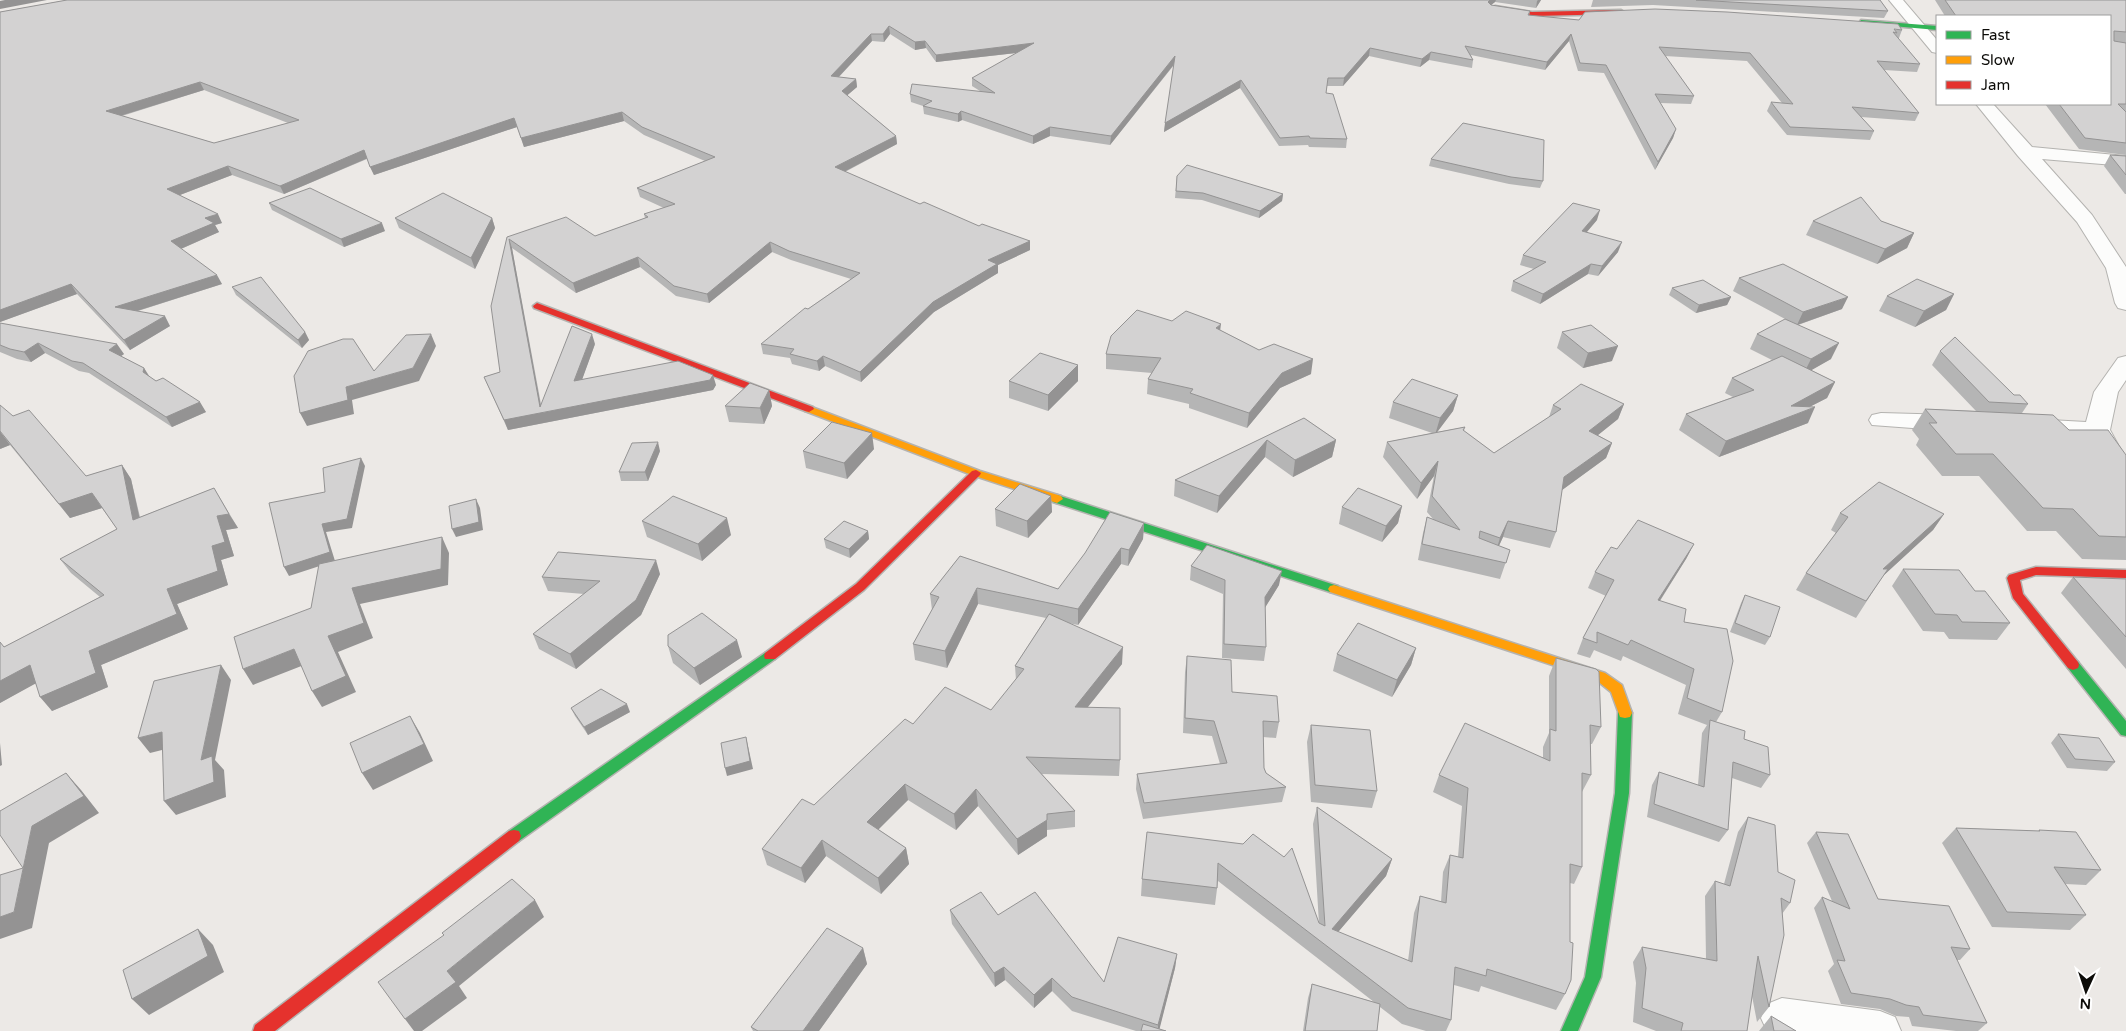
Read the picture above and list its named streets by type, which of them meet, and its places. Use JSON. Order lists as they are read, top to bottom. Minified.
{"legend":["Fast","Slow","Jam"],"north":"bottom"}
